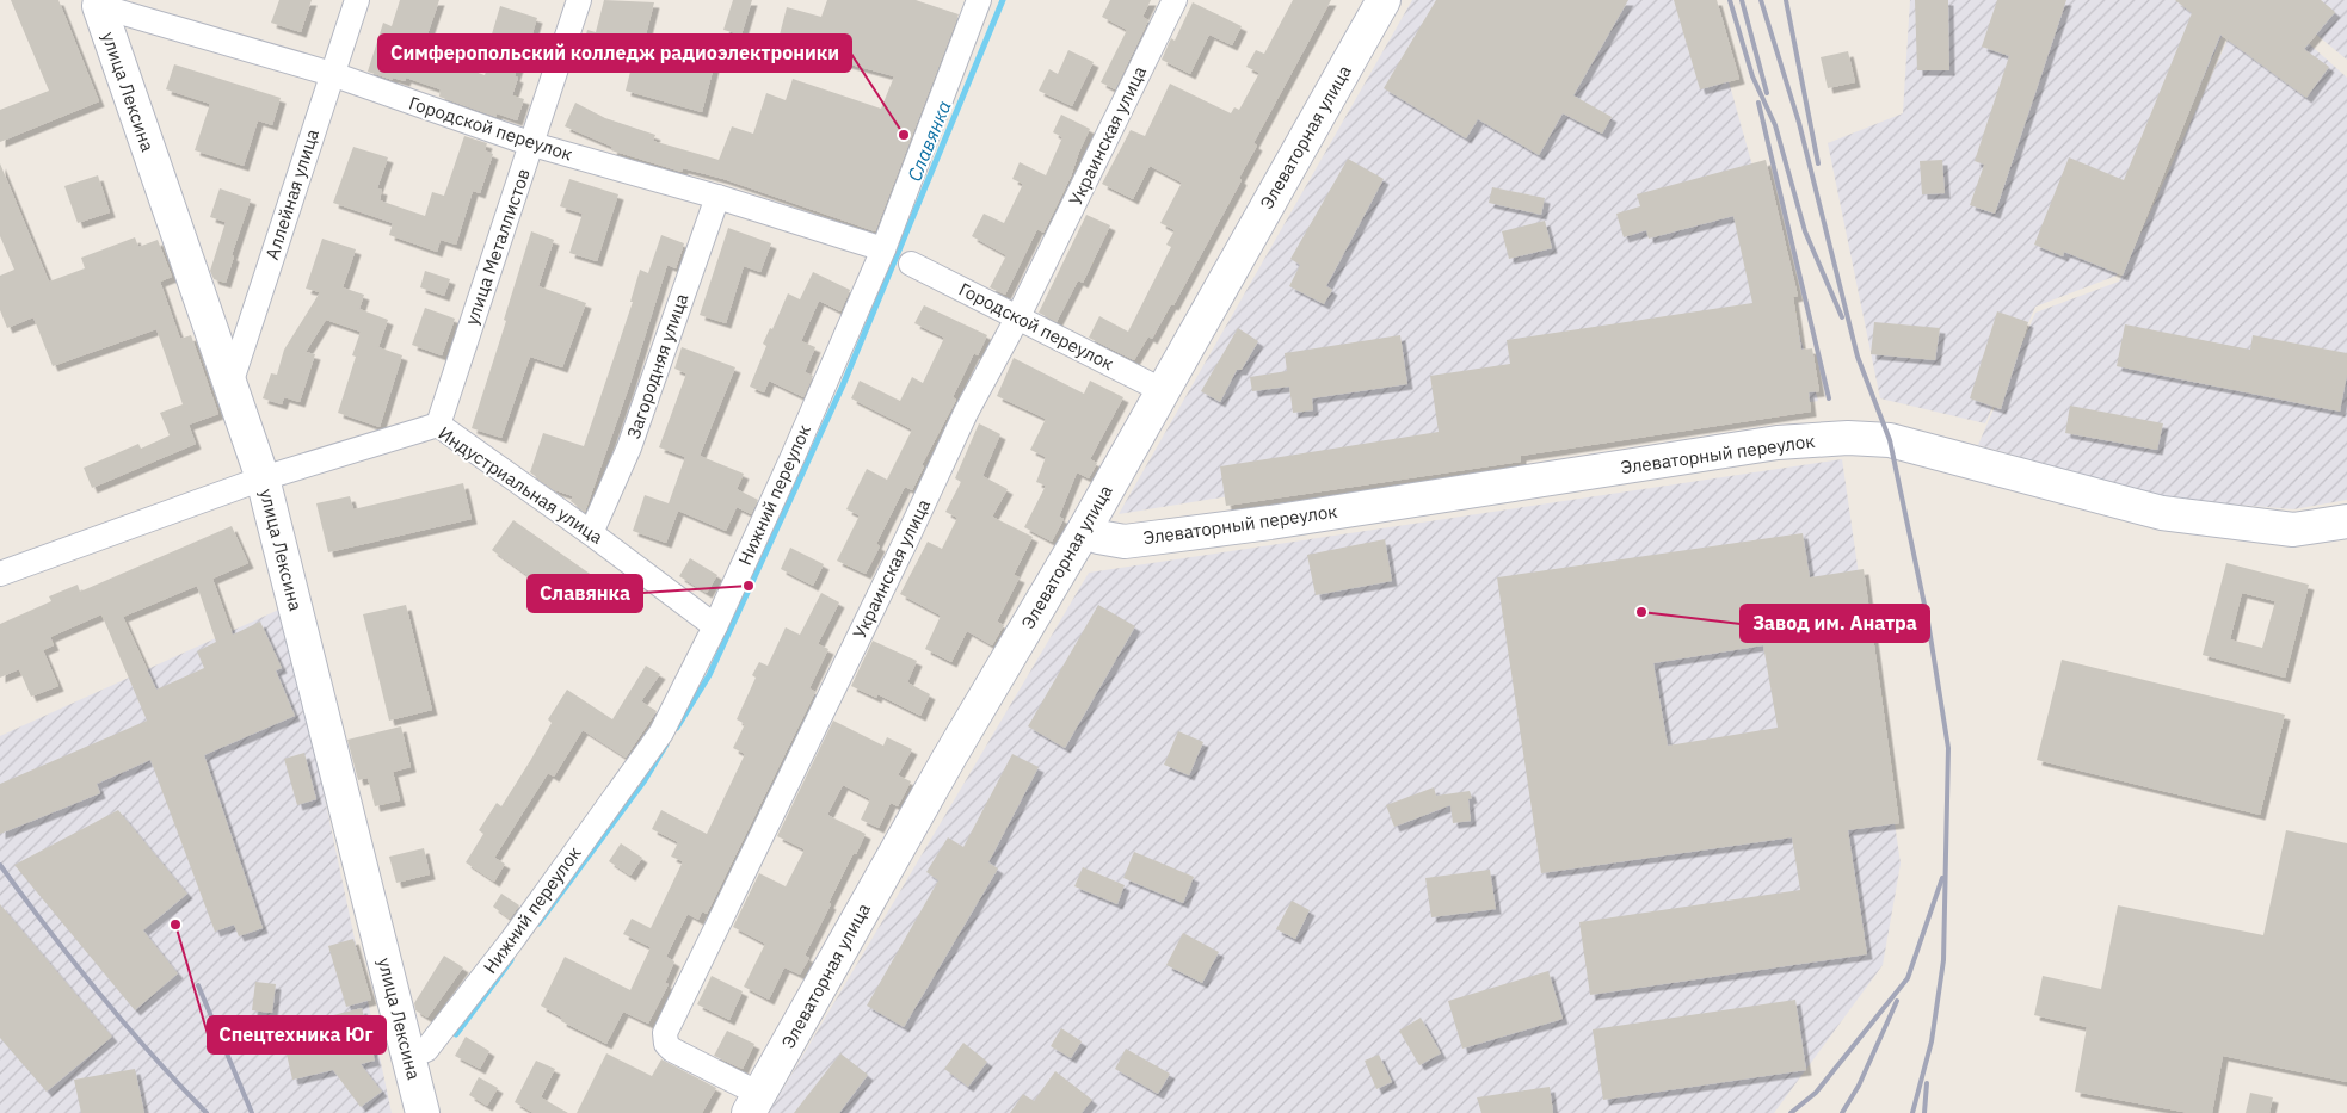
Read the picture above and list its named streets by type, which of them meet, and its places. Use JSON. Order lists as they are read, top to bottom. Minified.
{"streets":{"main road":["улица Лексина","Элеваторная улица","Элеваторный переулок"],"street":["Городской переулок","Украинская улица","Аллейная улица","улица Металлистов","Загородняя улица","Индустриальная улица","Нижний переулок"]},"crossings":[["улица Лексина","Городской переулок"],["улица Лексина","Аллейная улица"],["улица Лексина","Индустриальная улица"],["улица Лексина","Нижний переулок"],["Городской переулок","Украинская улица"],["Городской переулок","Элеваторная улица"],["Городской переулок","Аллейная улица"],["Городской переулок","улица Металлистов"],["Городской переулок","Загородняя улица"],["Городской переулок","Нижний переулок"],["Украинская улица","Элеваторная улица"],["Элеваторная улица","Элеваторный переулок"],["улица Металлистов","Индустриальная улица"],["Загородняя улица","Индустриальная улица"],["Индустриальная улица","Нижний переулок"]],"water":["Славянка"],"places":["Симферопольский колледж радиоэлектроники","Славянка","Завод им. Анатра","Спецтехника Юг"]}
